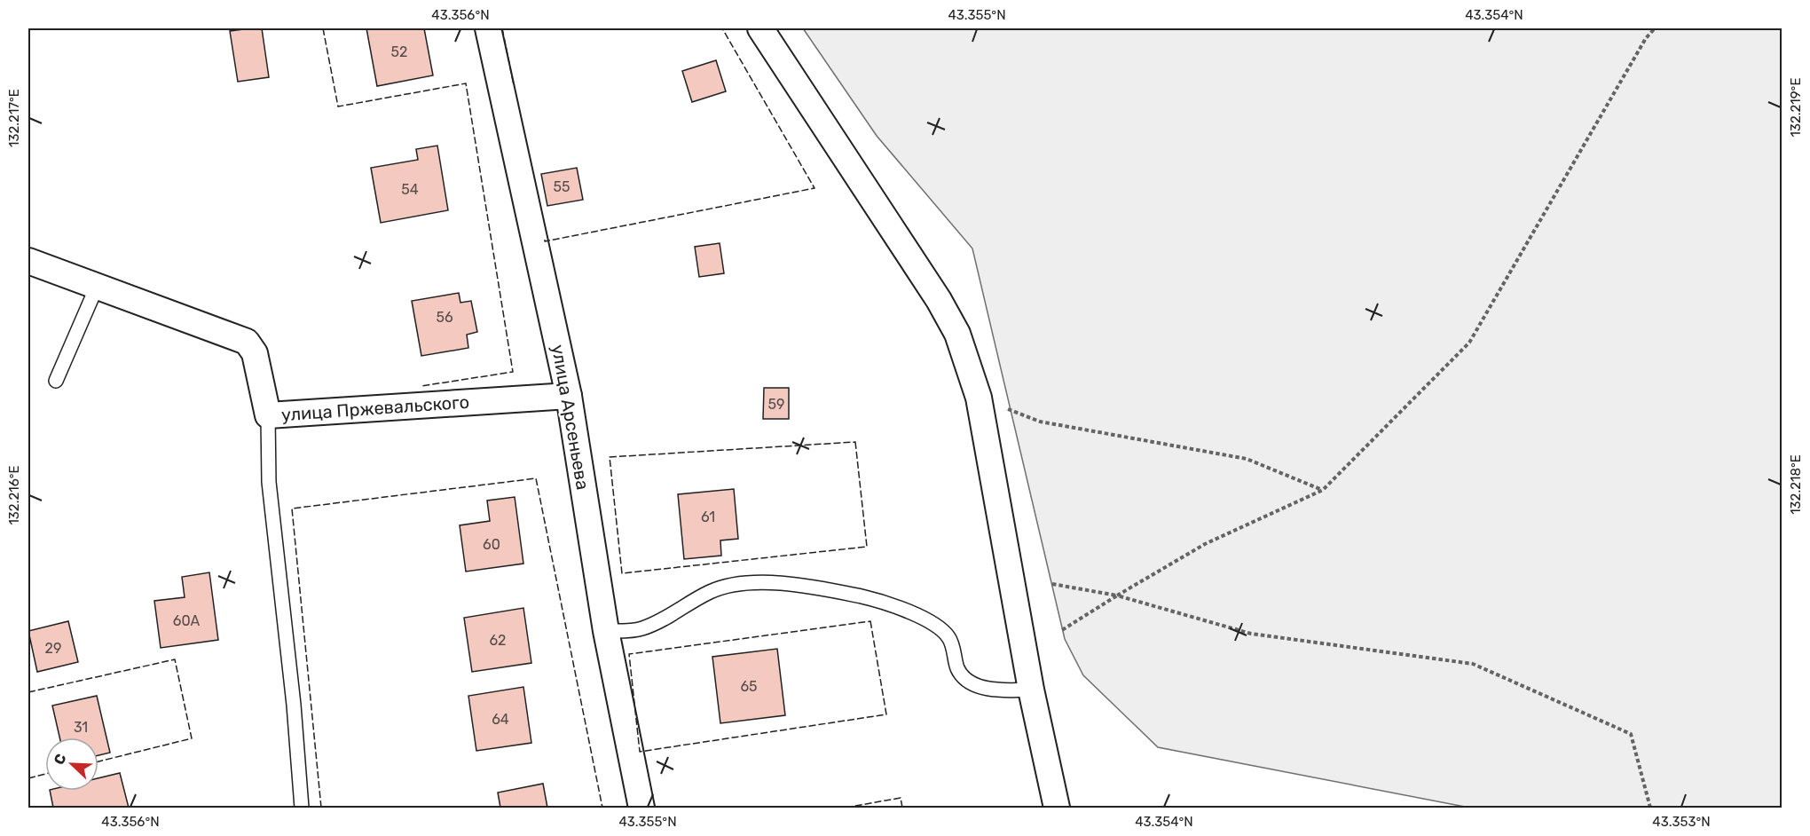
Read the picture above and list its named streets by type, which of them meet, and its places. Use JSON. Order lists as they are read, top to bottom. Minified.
{"streets":{"street":["улица Пржевальского","улица Арсеньева"]},"crossings":[["улица Пржевальского","улица Арсеньева"]],"house_numbers":["52","55","54","56","59","61","60","60А","62","29","65","64","31"],"north":"top left","coordinates":["43.356°N","43.355°N","43.354°N","132.219°E","132.217°E","132.218°E","132.216°E","43.353°N"]}
